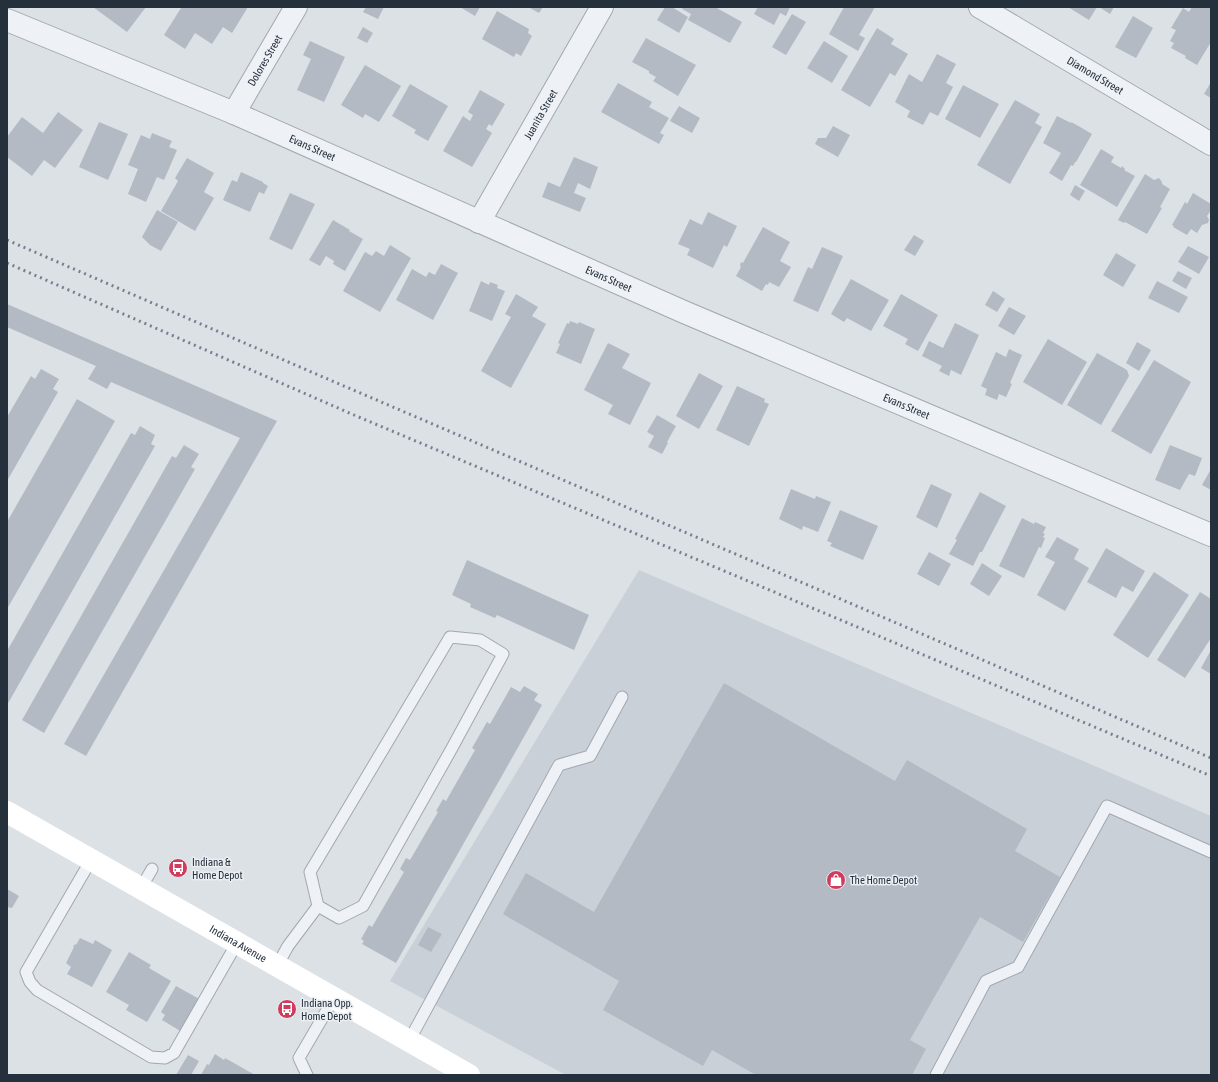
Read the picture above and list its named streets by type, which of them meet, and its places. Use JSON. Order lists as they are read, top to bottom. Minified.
{"streets":{"main road":["Indiana Avenue"],"street":["Dolores Street","Diamond Street","Juanita Street","Evans Street"]},"crossings":[["Dolores Street","Evans Street"],["Juanita Street","Evans Street"]],"places":{"bus stop":["Indiana & Home Depot","Indiana Opp. Home Depot"],"shop":["The Home Depot"]}}
